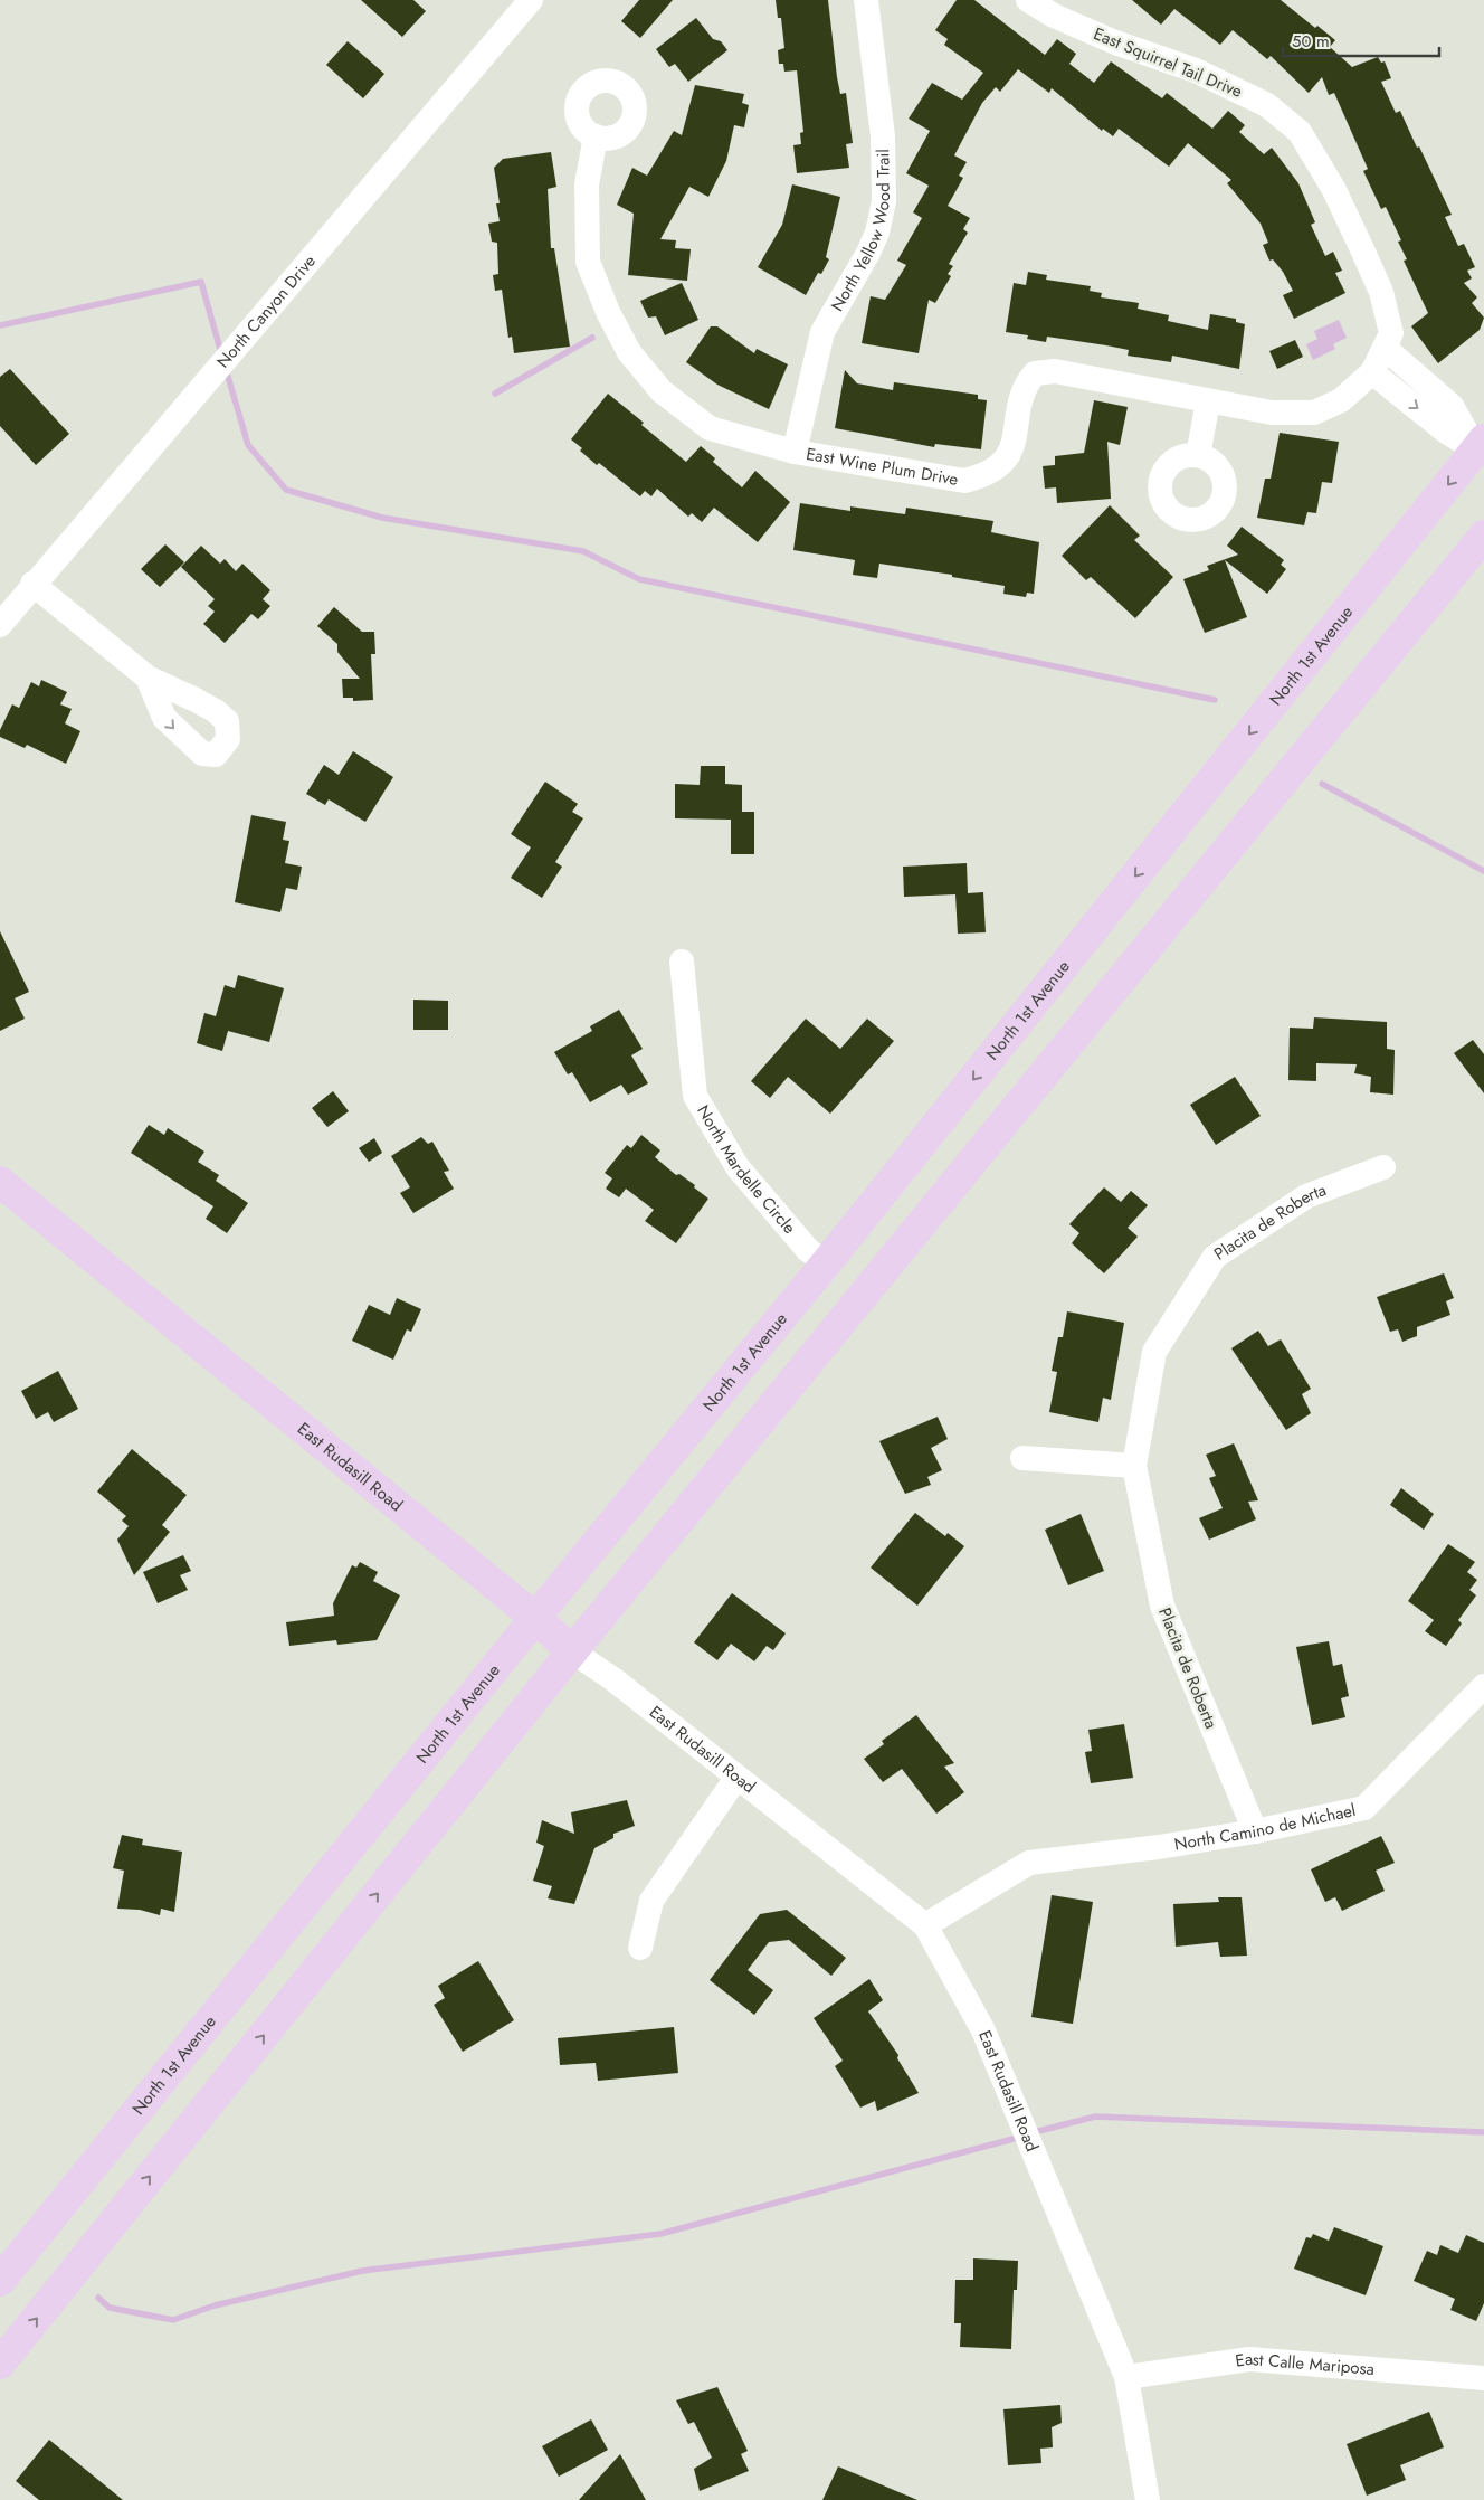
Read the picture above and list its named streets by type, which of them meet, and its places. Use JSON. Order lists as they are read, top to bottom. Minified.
{"streets":{"main road":["North 1st Avenue","East Rudasill Road"],"street":["East Squirrel Tail Drive","North Yellow Wood Trail","North Canyon Drive","East Wine Plum Drive","North Mardelle Circle","Placita de Roberta","North Camino de Michael","East Calle Mariposa"]},"crossings":[["East Squirrel Tail Drive","East Wine Plum Drive"],["North Yellow Wood Trail","East Wine Plum Drive"],["North 1st Avenue","North Mardelle Circle"],["North 1st Avenue","East Rudasill Road"],["Placita de Roberta","North Camino de Michael"],["East Rudasill Road","North Camino de Michael"],["East Rudasill Road","East Calle Mariposa"]],"scale_bar":"50 m"}
